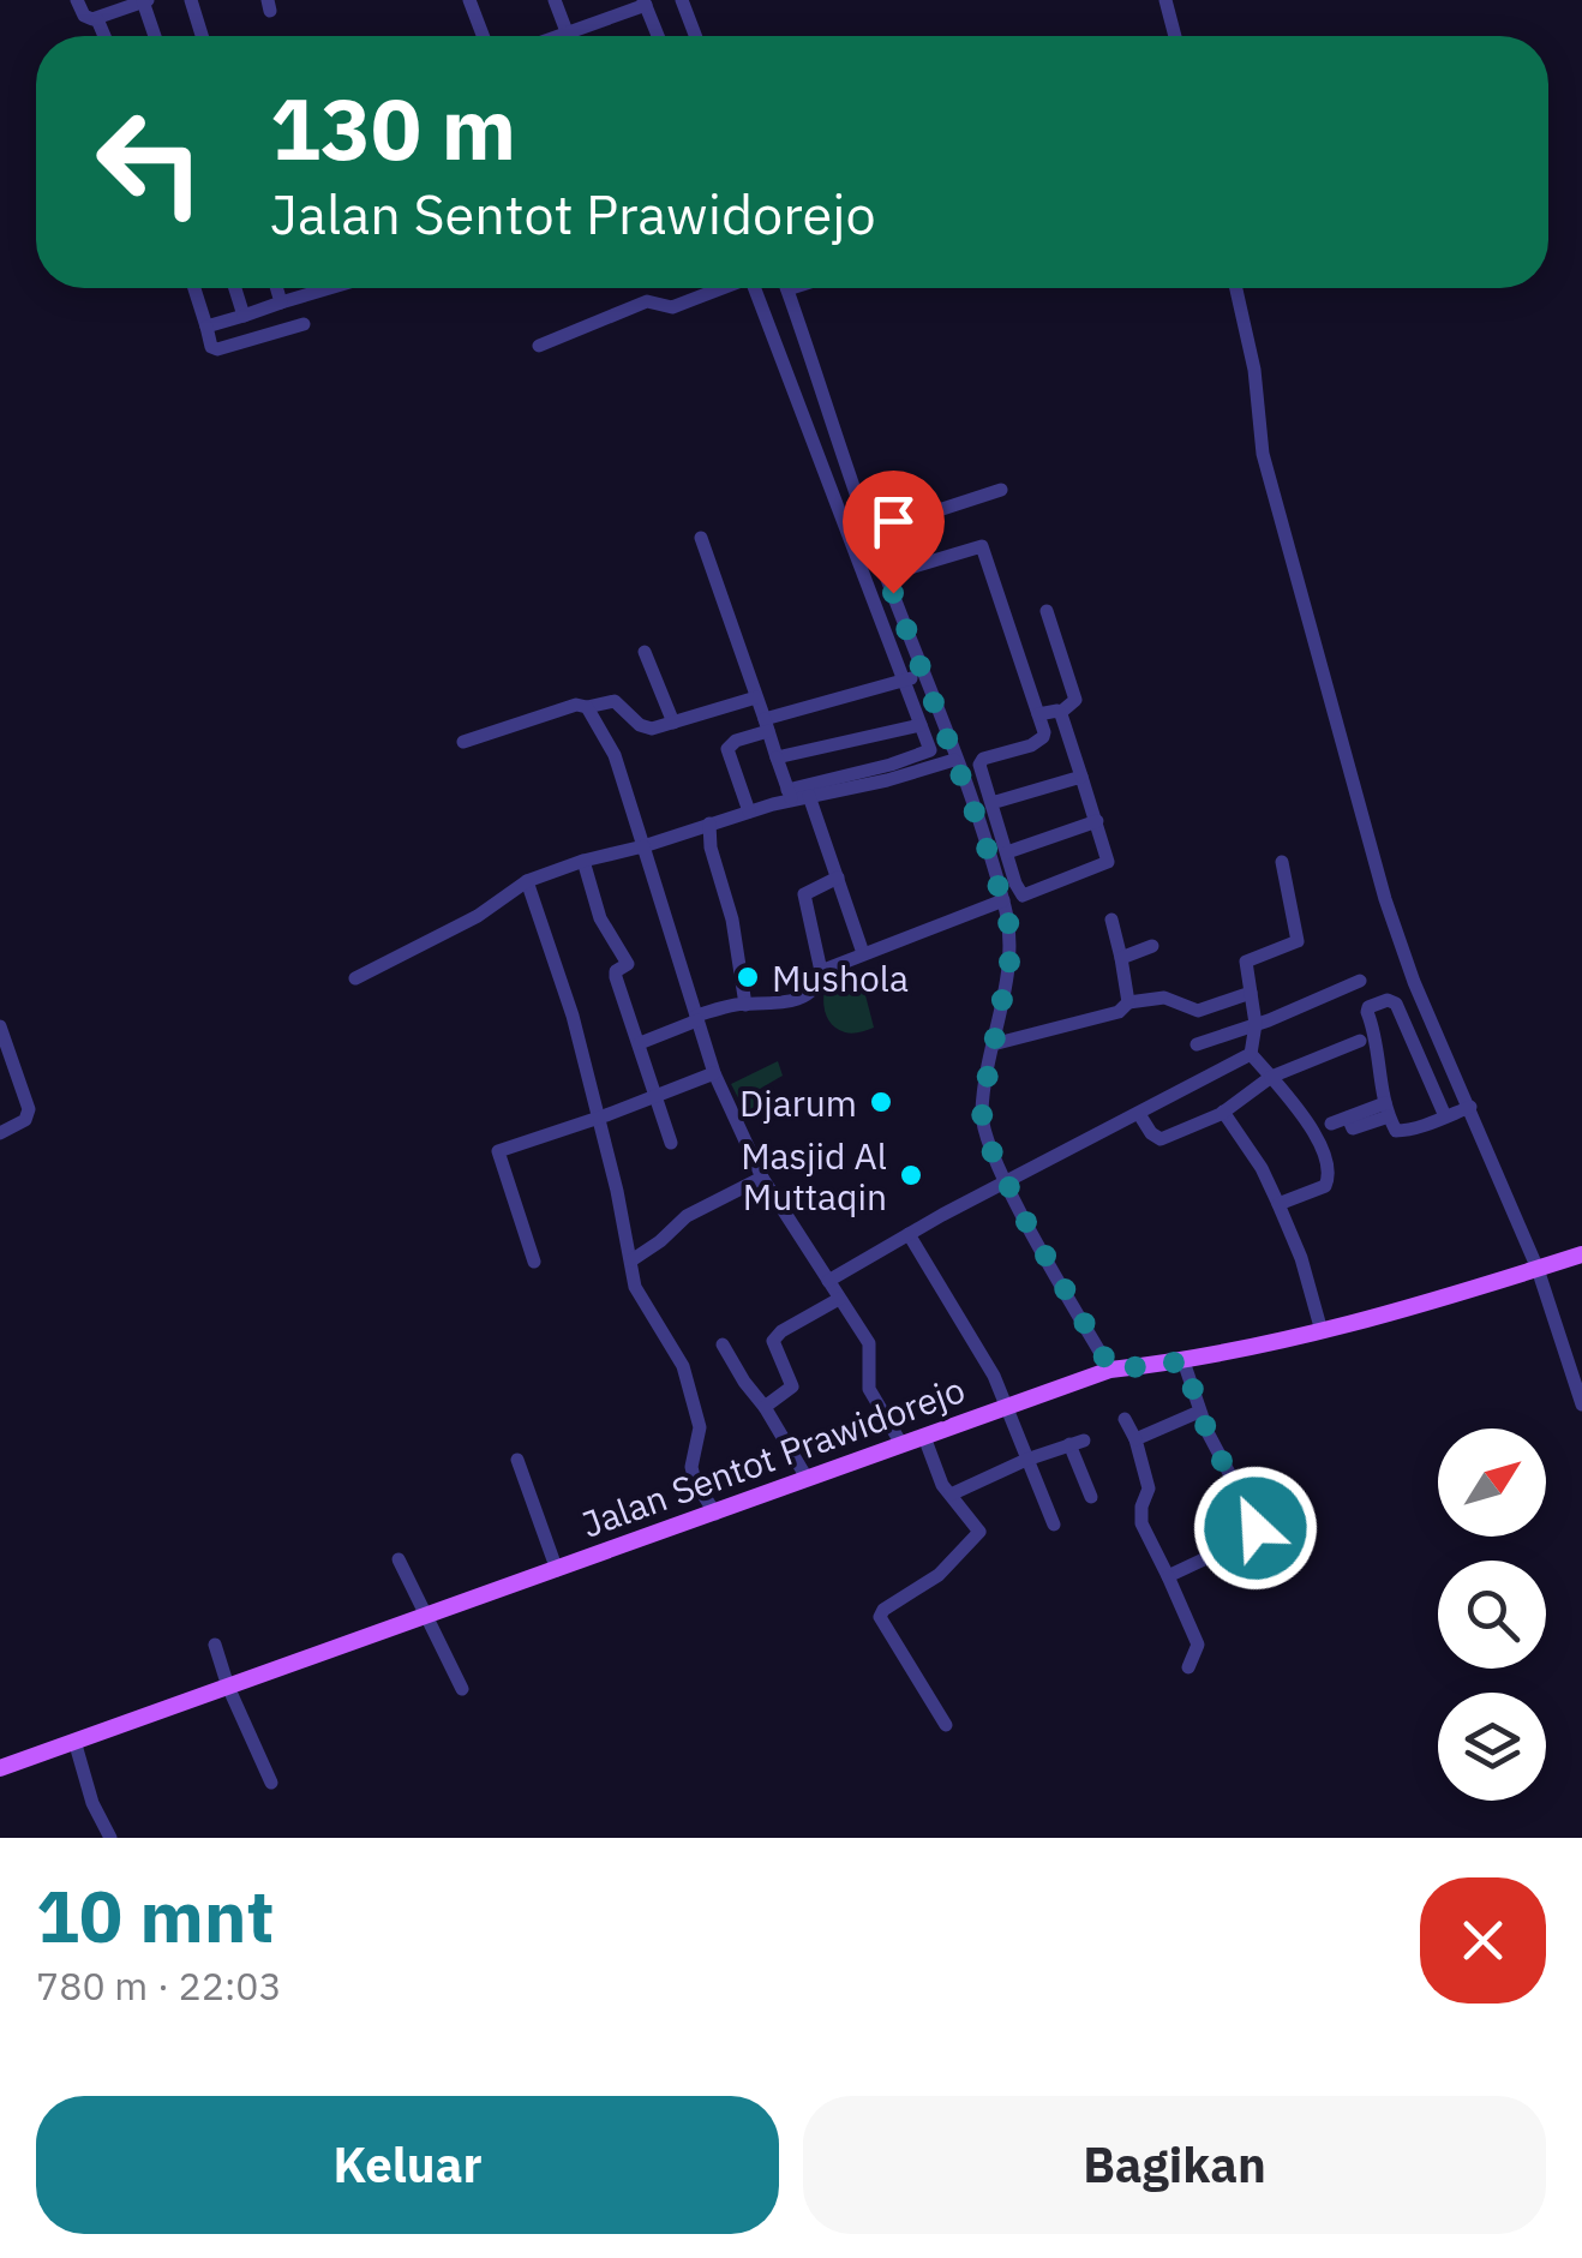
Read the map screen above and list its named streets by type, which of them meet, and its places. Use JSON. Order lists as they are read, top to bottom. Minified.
{"streets":{"main road":["Jalan Sentot Prawidorejo"]},"places":["Mushola","Djarum","Masjid Al Muttaqin"],"north":"top right","page":{"turn":["130 m","Jalan Sentot Prawidorejo"],"heading":["10 mnt","780 m · 22:03"],"buttons":["Keluar","Bagikan"]}}
